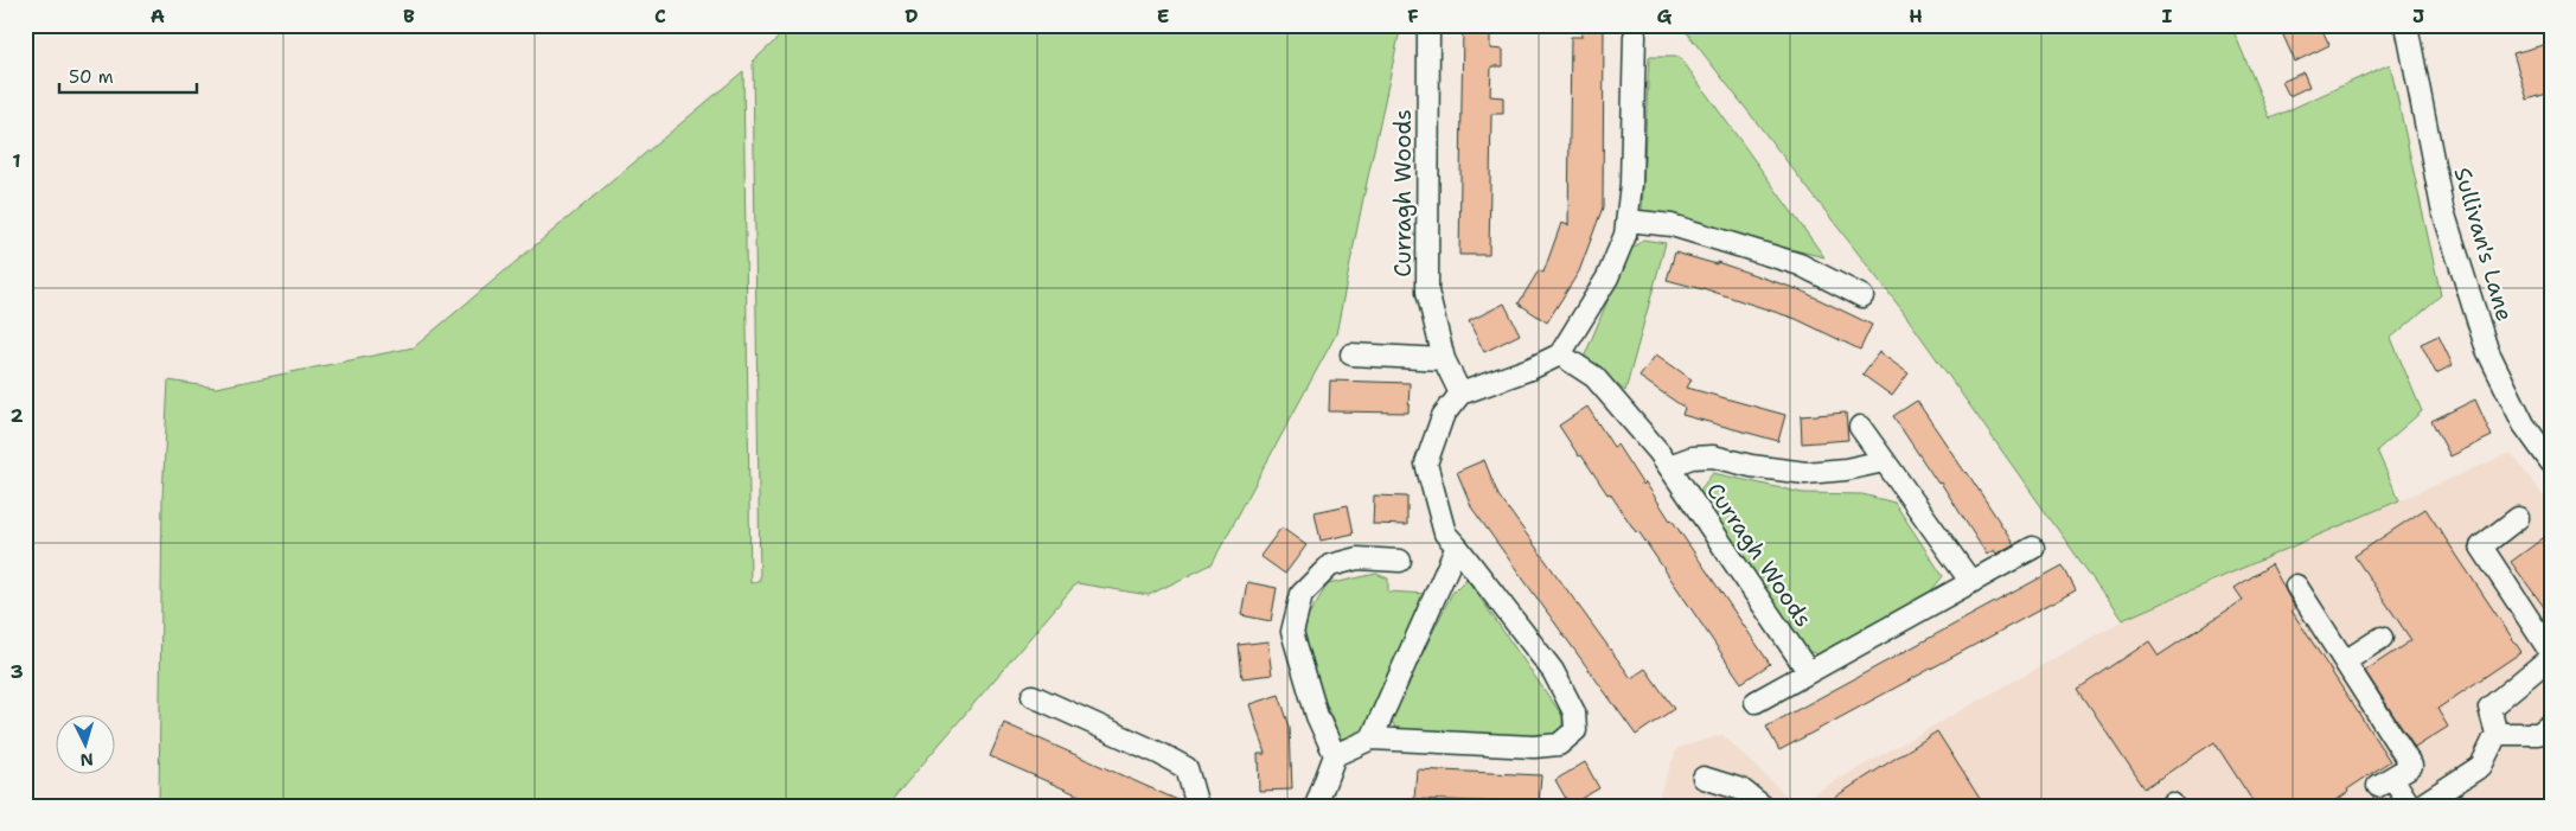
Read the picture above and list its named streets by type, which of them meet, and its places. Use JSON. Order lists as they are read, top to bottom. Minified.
{"streets":{"street":["Curragh Woods","Sullivan's Lane"]},"scale_bar":"50 m","north":"bottom","grid":{"columns":["A","B","C","D","E","F","G","H","I","J"],"rows":["1","2","3"]}}
